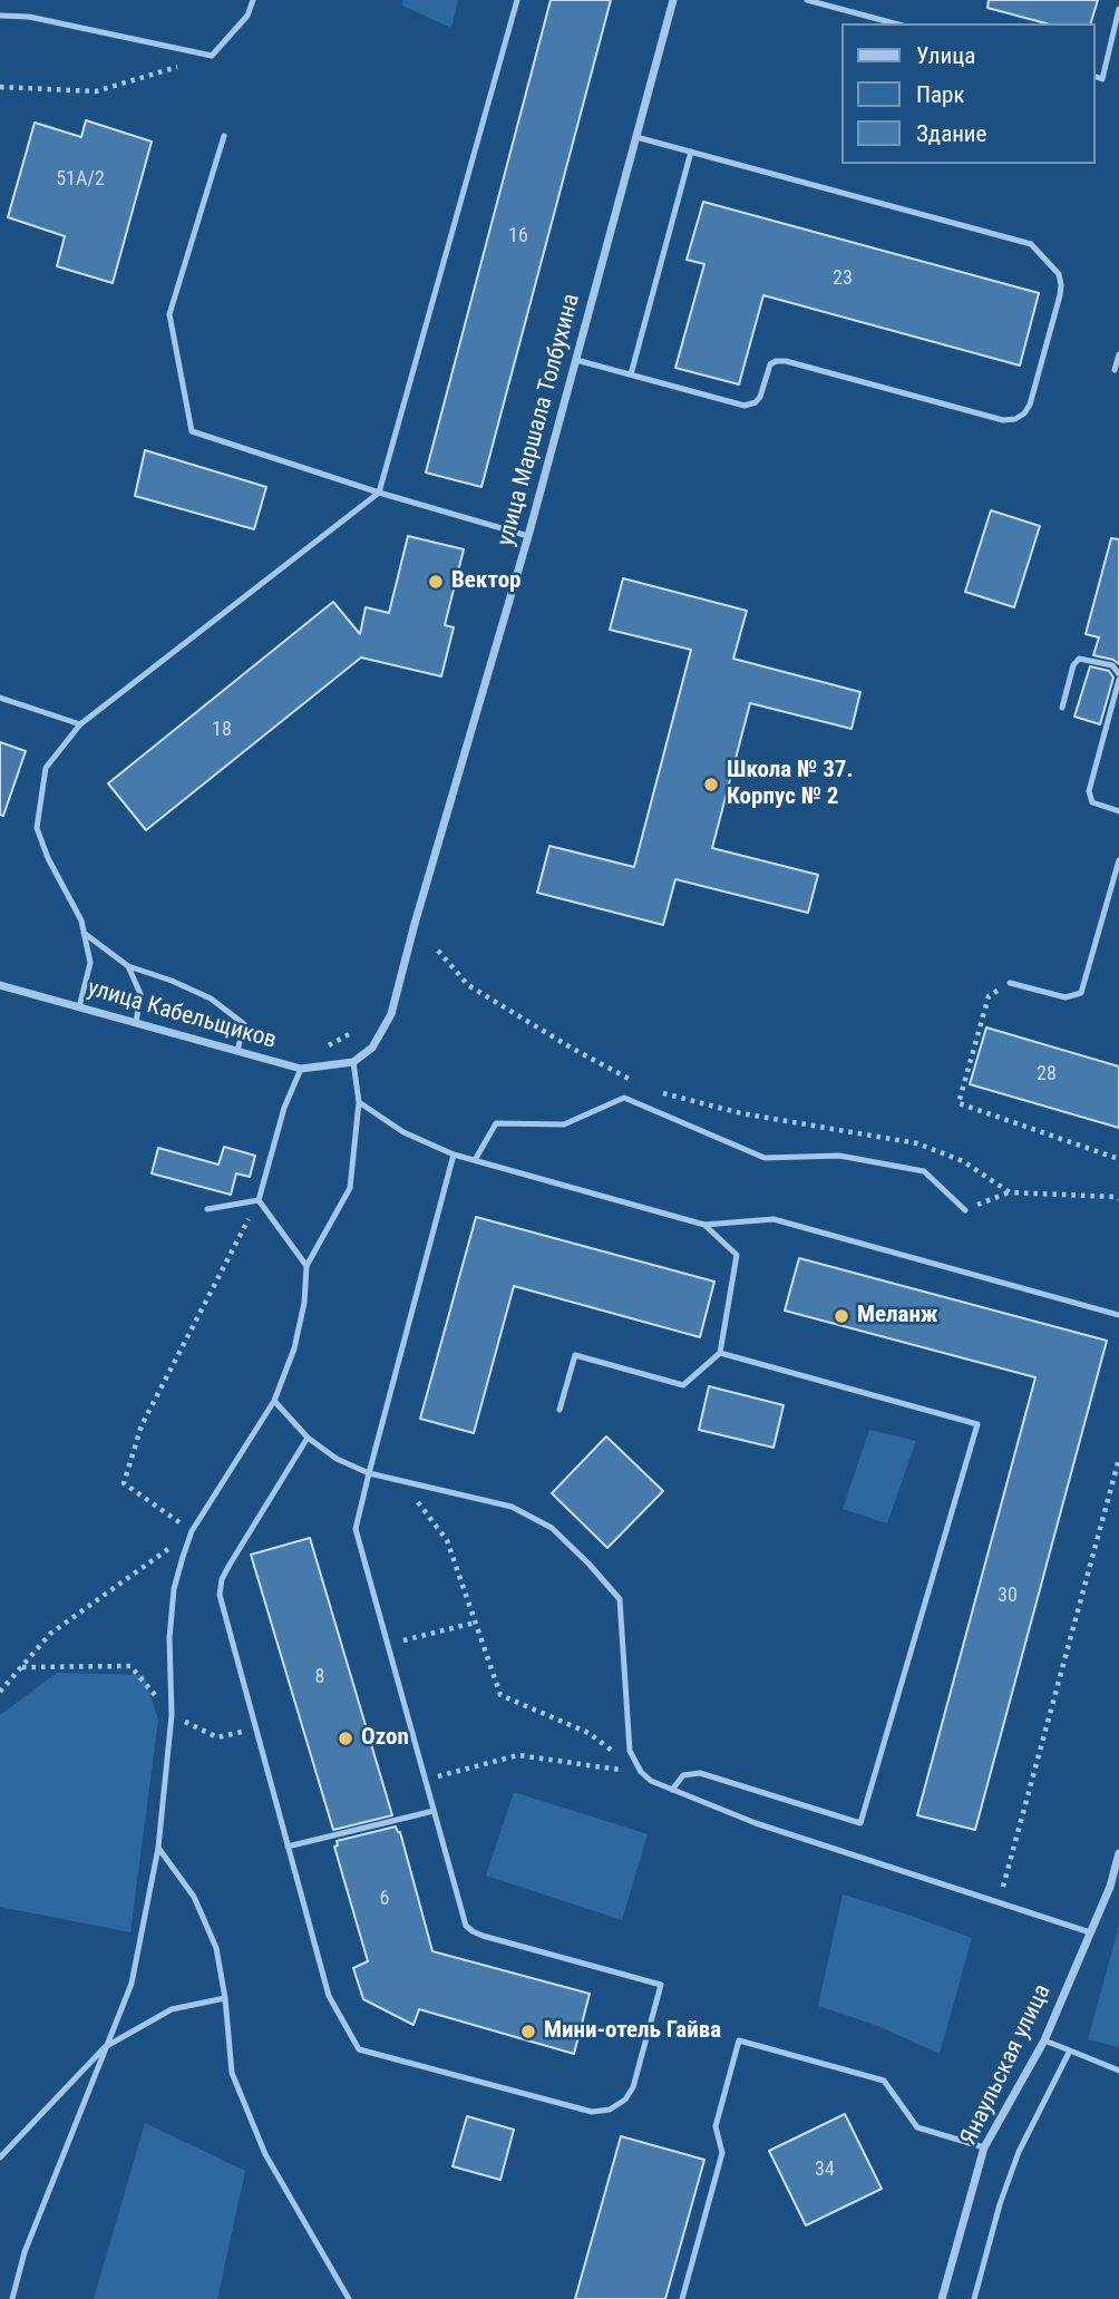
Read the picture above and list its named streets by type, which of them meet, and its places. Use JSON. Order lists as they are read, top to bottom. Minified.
{"streets":{"street":["улица Маршала Толбухина","улица Кабельщиков","Янаульская улица"]},"crossings":[["улица Маршала Толбухина","улица Кабельщиков"]],"places":["Вектор","Школа № 37. Корпус № 2","Меланж","Ozon","Мини-отель Гайва"],"house_numbers":["51А/2","16","23","18","28","30","8","6","34"],"legend":["Улица","Парк","Здание"]}
